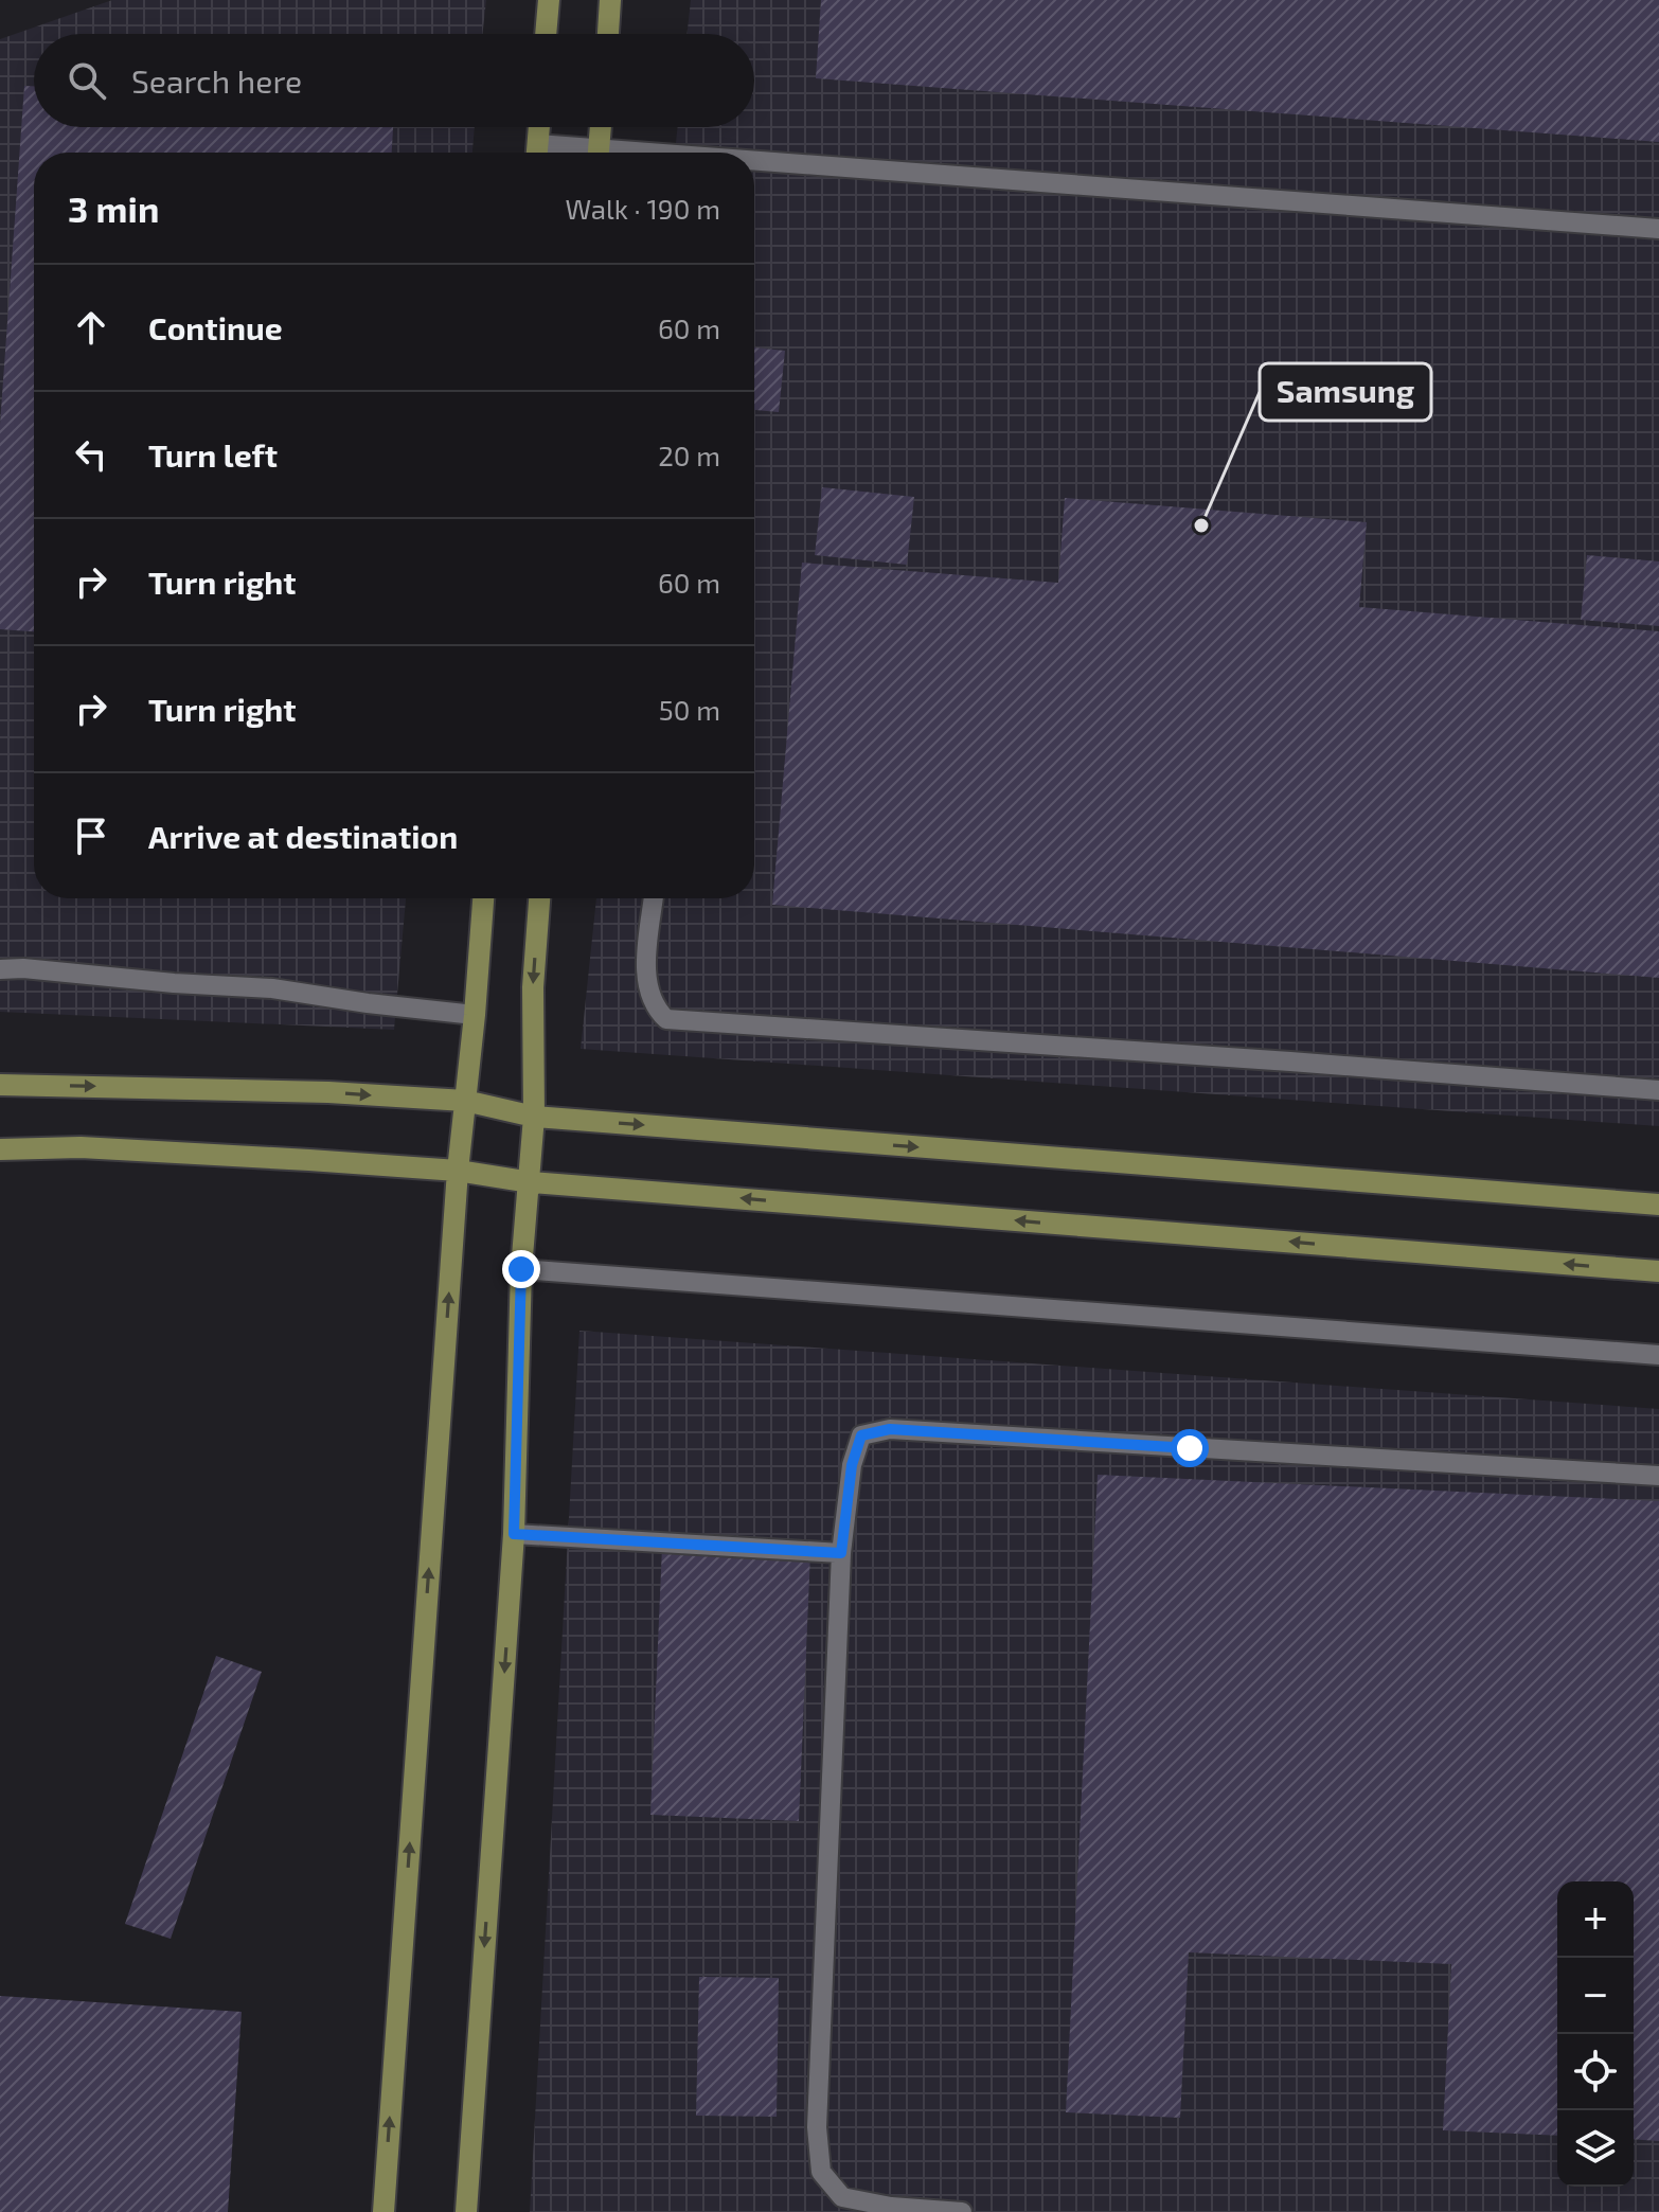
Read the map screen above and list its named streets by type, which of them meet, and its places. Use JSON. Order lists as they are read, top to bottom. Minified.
{"places":["Samsung"],"page":{"search":"Search here","heading":["3 min","Walk · 190 m"],"list":[["Continue","60 m"],["Turn left","20 m"],["Turn right","60 m"],["Turn right","50 m"],"Arrive at destination"],"map_buttons":["+","−"]}}
